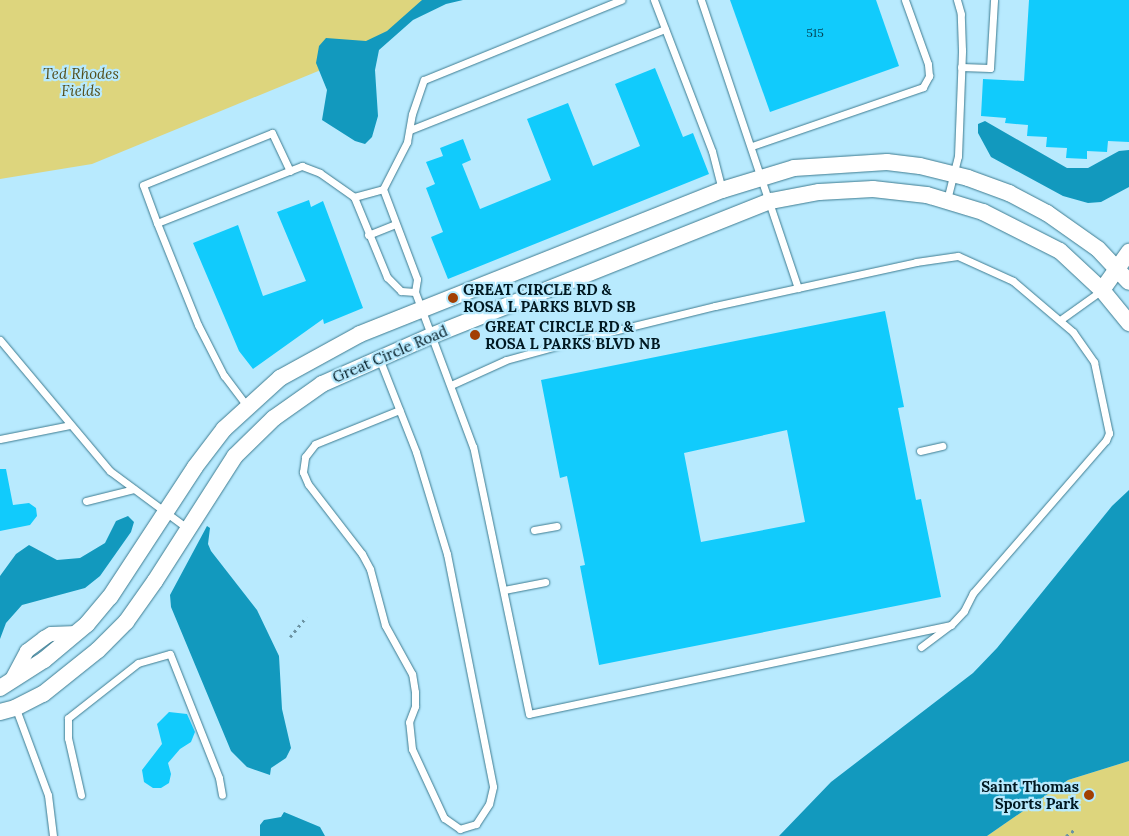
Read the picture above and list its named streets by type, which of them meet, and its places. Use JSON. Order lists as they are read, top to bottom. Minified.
{"streets":{"street":["Great Circle Road"]},"parks":["Ted Rhodes Fields"],"places":["GREAT CIRCLE RD & ROSA L PARKS BLVD SB","GREAT CIRCLE RD & ROSA L PARKS BLVD NB","Saint Thomas Sports Park"],"house_numbers":["515"]}
